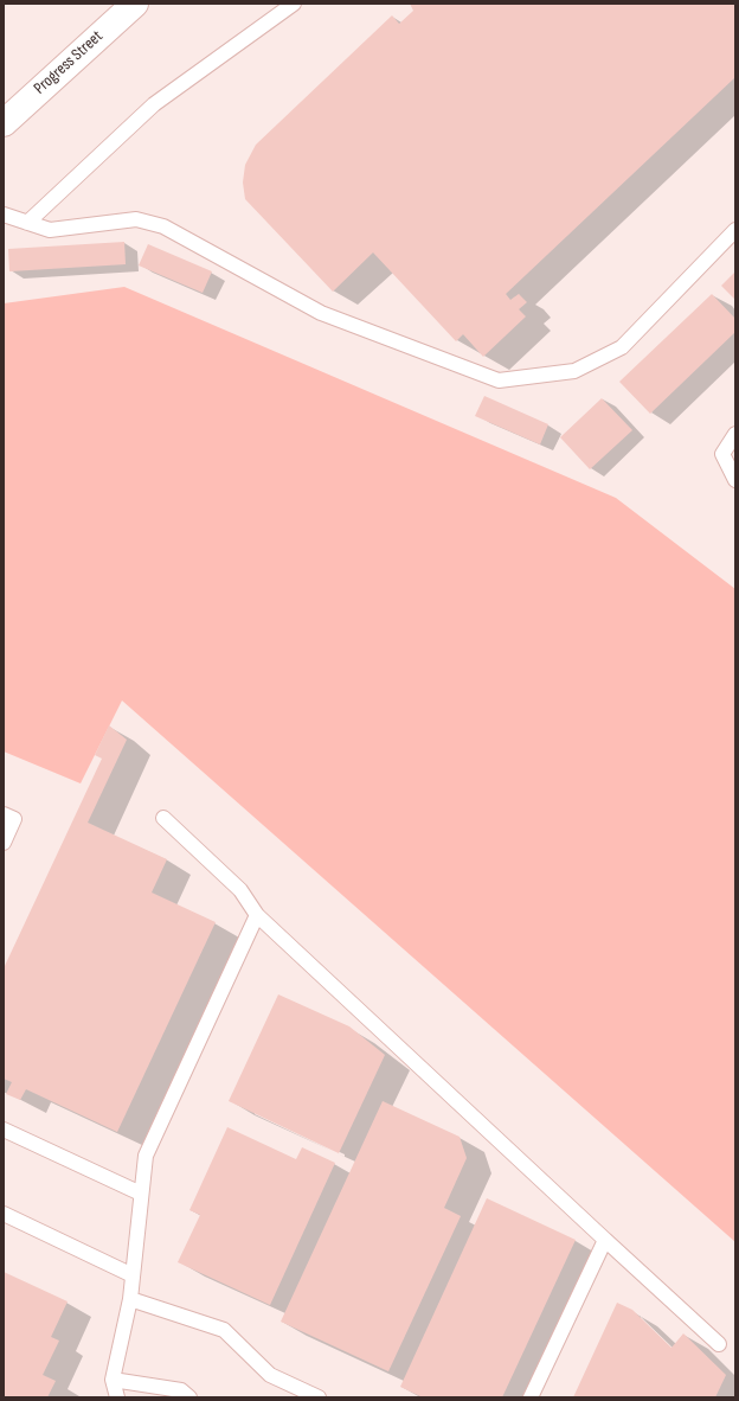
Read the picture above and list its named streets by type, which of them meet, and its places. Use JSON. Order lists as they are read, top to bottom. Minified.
{"streets":{"street":["Progress Street"]}}
